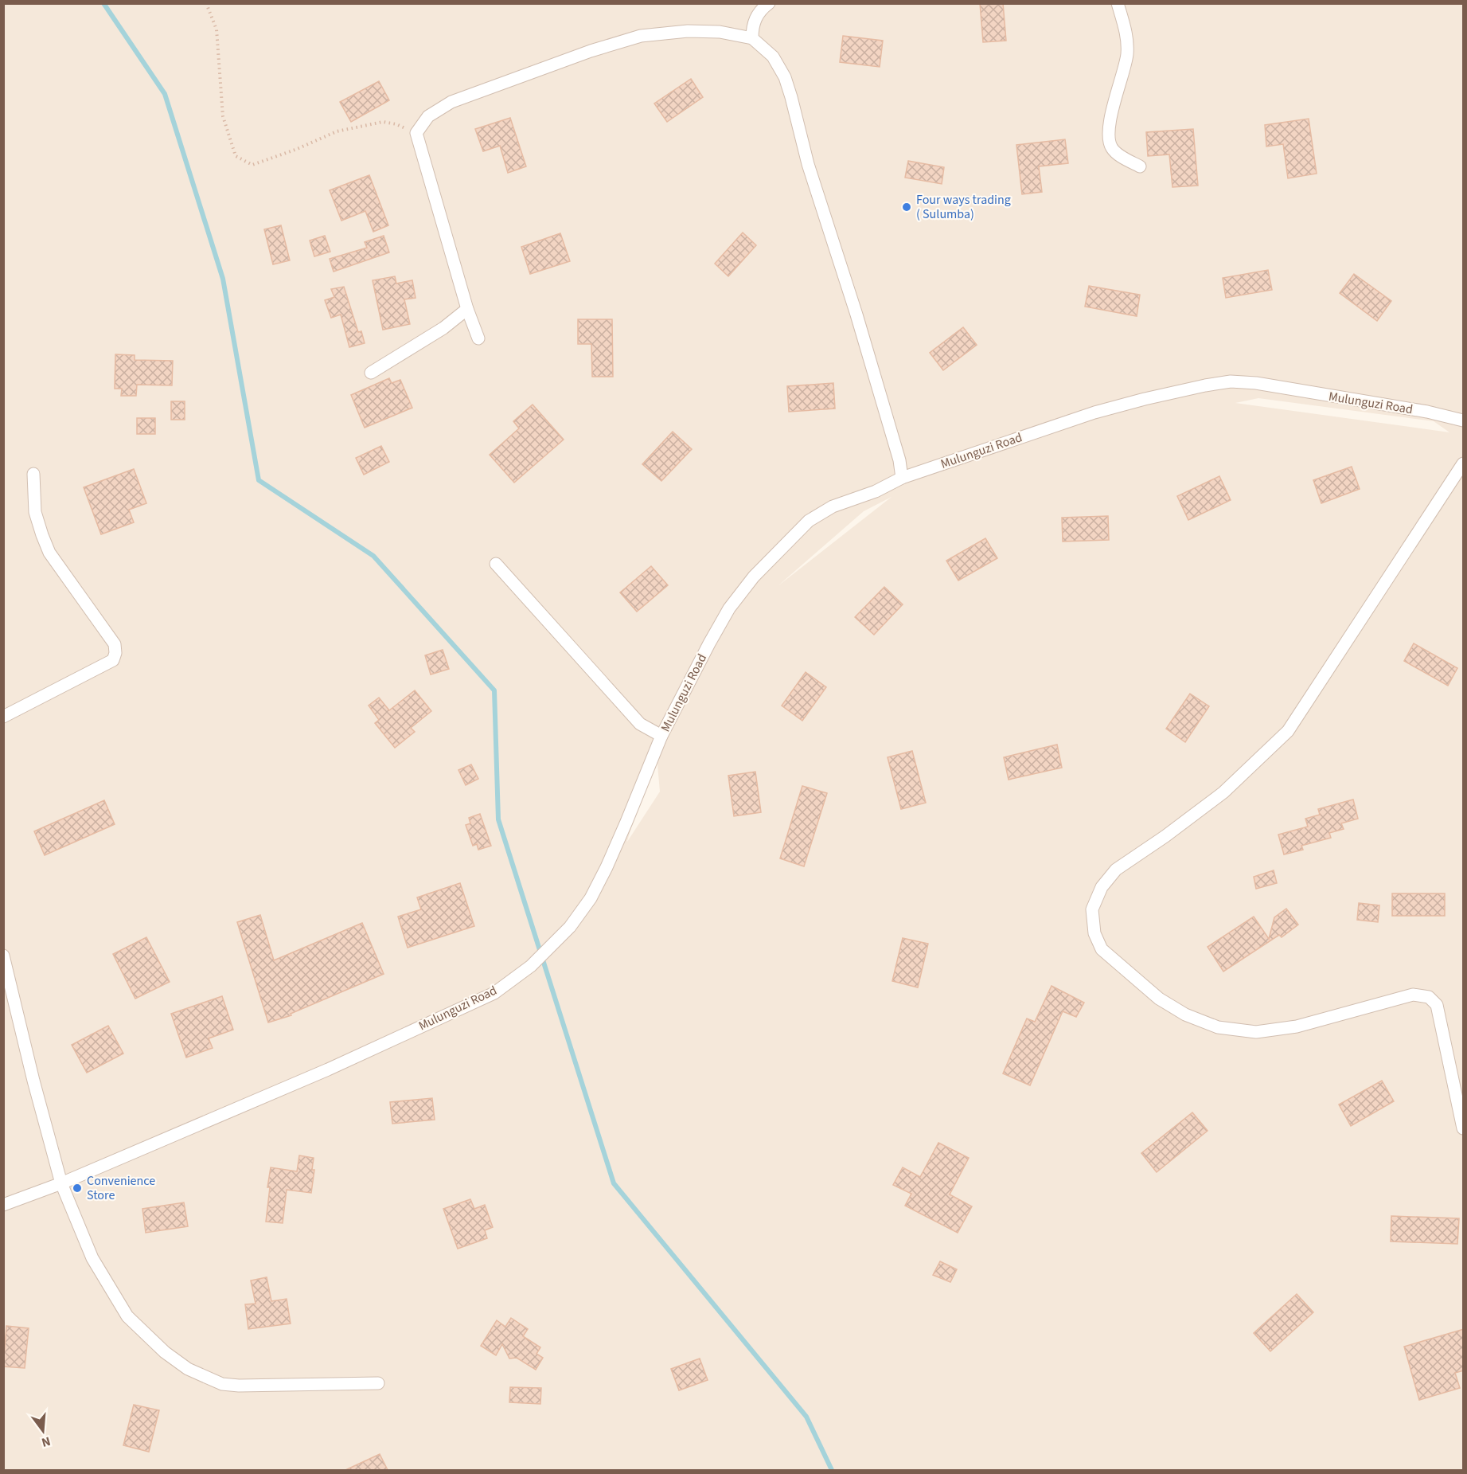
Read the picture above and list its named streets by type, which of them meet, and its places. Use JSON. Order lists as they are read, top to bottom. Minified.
{"streets":{"street":["Mulunguzi Road"]},"places":["Four ways trading ( Sulumba)","Convenience Store"],"north":"bottom"}
